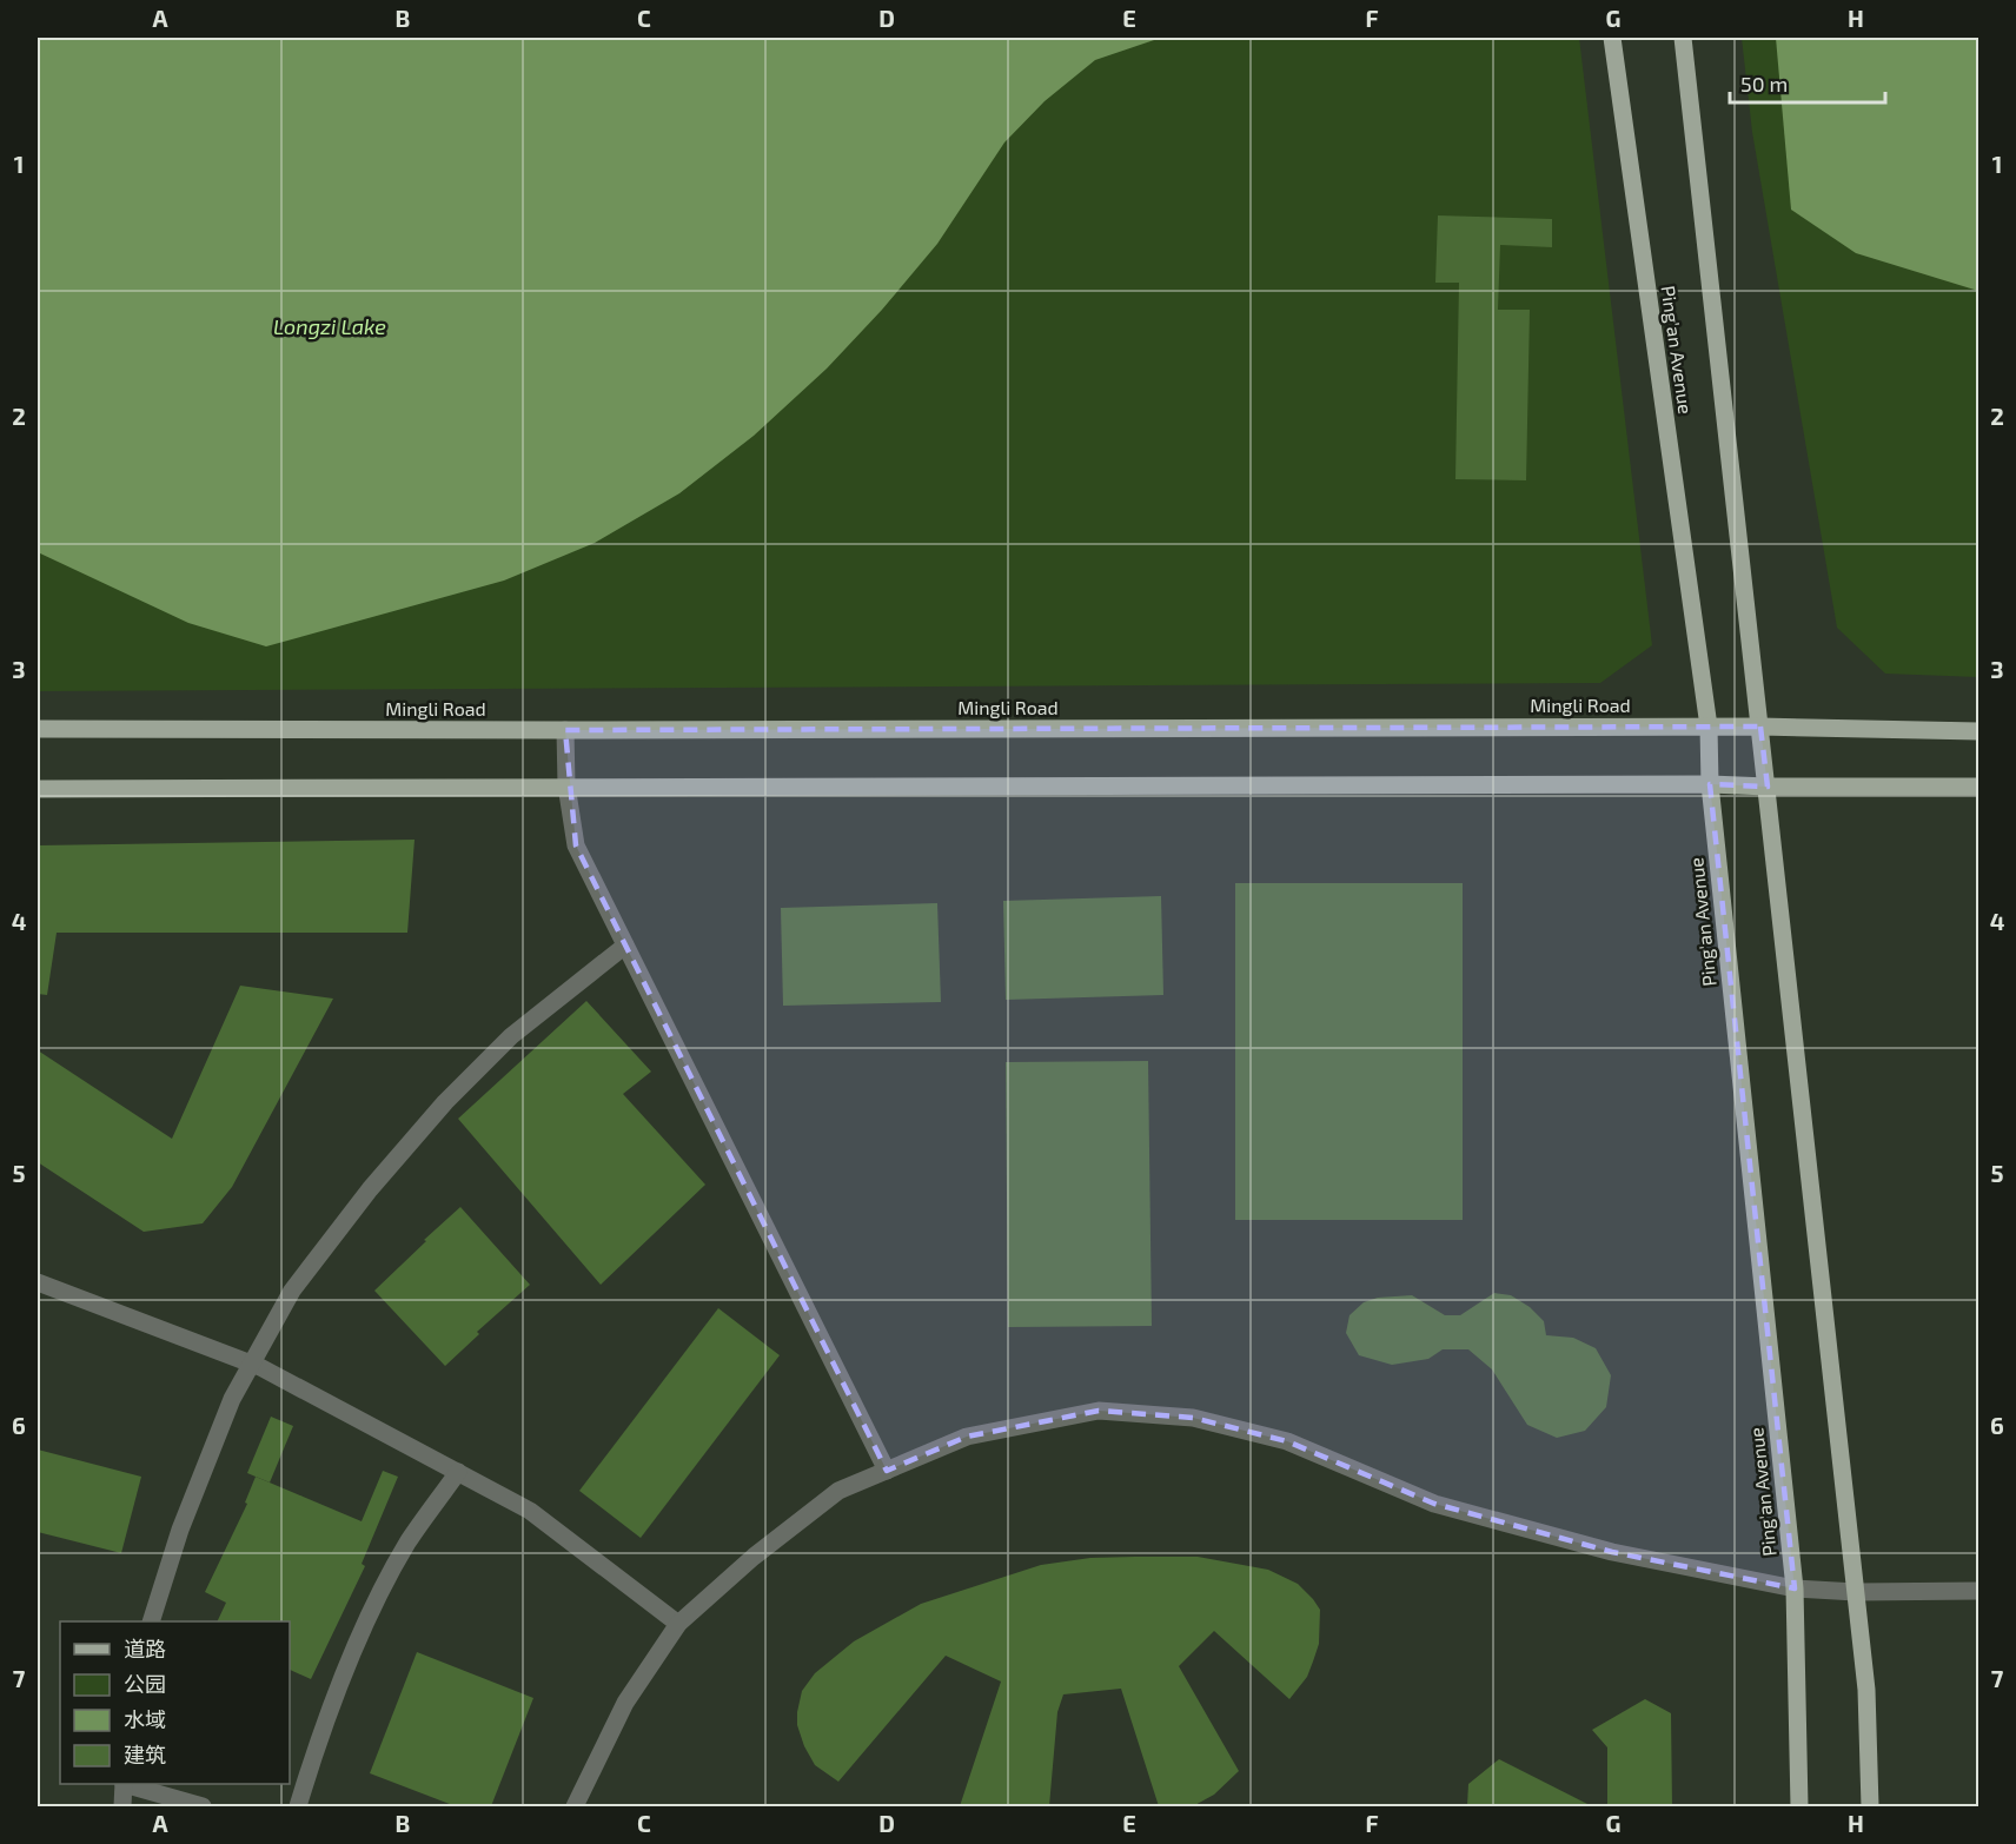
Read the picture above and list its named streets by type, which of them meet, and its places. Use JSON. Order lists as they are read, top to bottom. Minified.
{"streets":{"main road":["Ping'an Avenue","Mingli Road"]},"crossings":[["Ping'an Avenue","Mingli Road"]],"water":["Longzi Lake"],"legend":["道路","公园","水域","建筑"],"scale_bar":"50 m","grid":{"columns":["A","B","C","D","E","F","G","H"],"rows":["1","2","3","4","5","6","7"]}}
